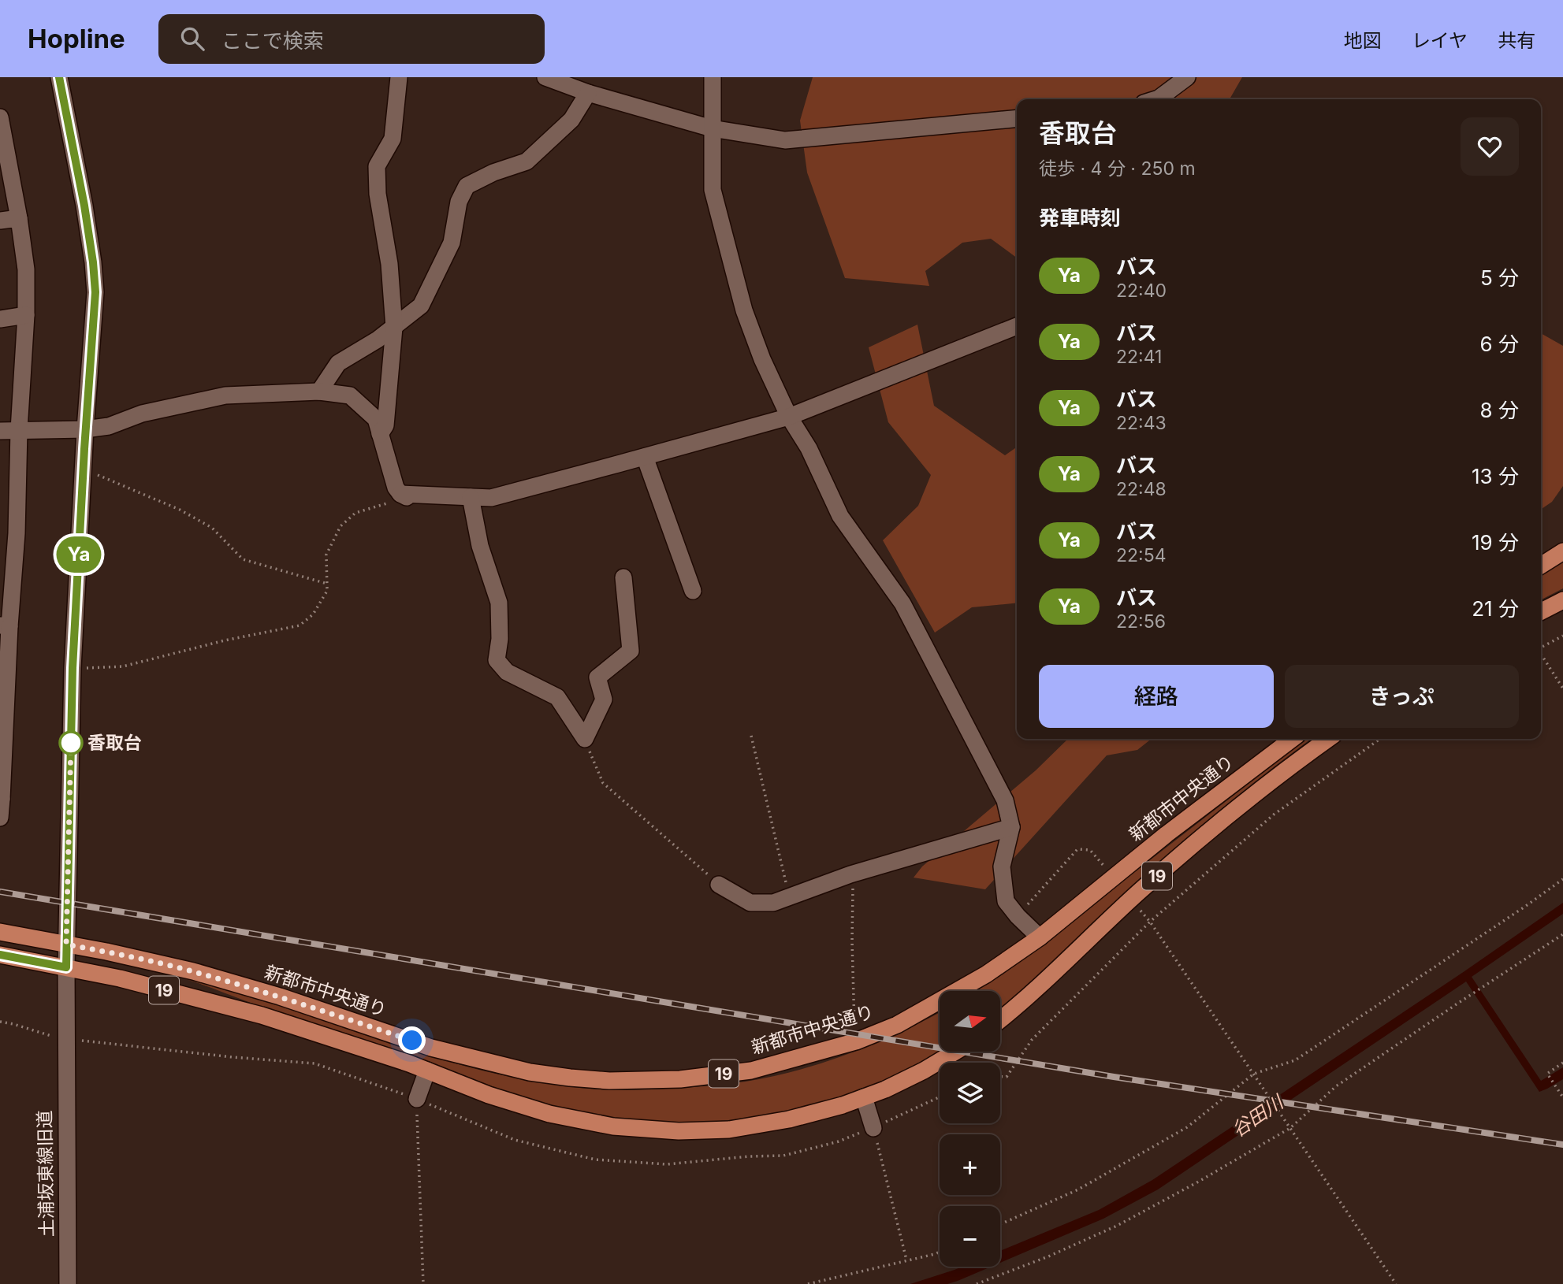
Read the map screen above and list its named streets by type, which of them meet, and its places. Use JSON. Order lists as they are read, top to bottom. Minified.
{"streets":{"main road":["新都市中央通り","19"],"street":["土浦坂東線旧道"]},"crossings":[["新都市中央通り","土浦坂東線旧道"],["19","土浦坂東線旧道"]],"water":["谷田川"],"places":["香取台"],"lines":["bus line Ya"],"north":"right","page":{"header":"Hopline","search":"ここで検索","nav":["地図","レイヤ","共有"],"on_map":"Ya","heading":[["香取台","徒歩 · 4 分 · 250 m"],"発車時刻"],"list":[{"mark":"Ya","name":"バス","note":"22:40","value":"5 分"},{"mark":"Ya","name":"バス","note":"22:41","value":"6 分"},{"mark":"Ya","name":"バス","note":"22:43","value":"8 分"},{"mark":"Ya","name":"バス","note":"22:48","value":"13 分"},{"mark":"Ya","name":"バス","note":"22:54","value":"19 分"},{"mark":"Ya","name":"バス","note":"22:56","value":"21 分"}],"buttons":["経路","きっぷ"],"map_buttons":["+","−"]}}
